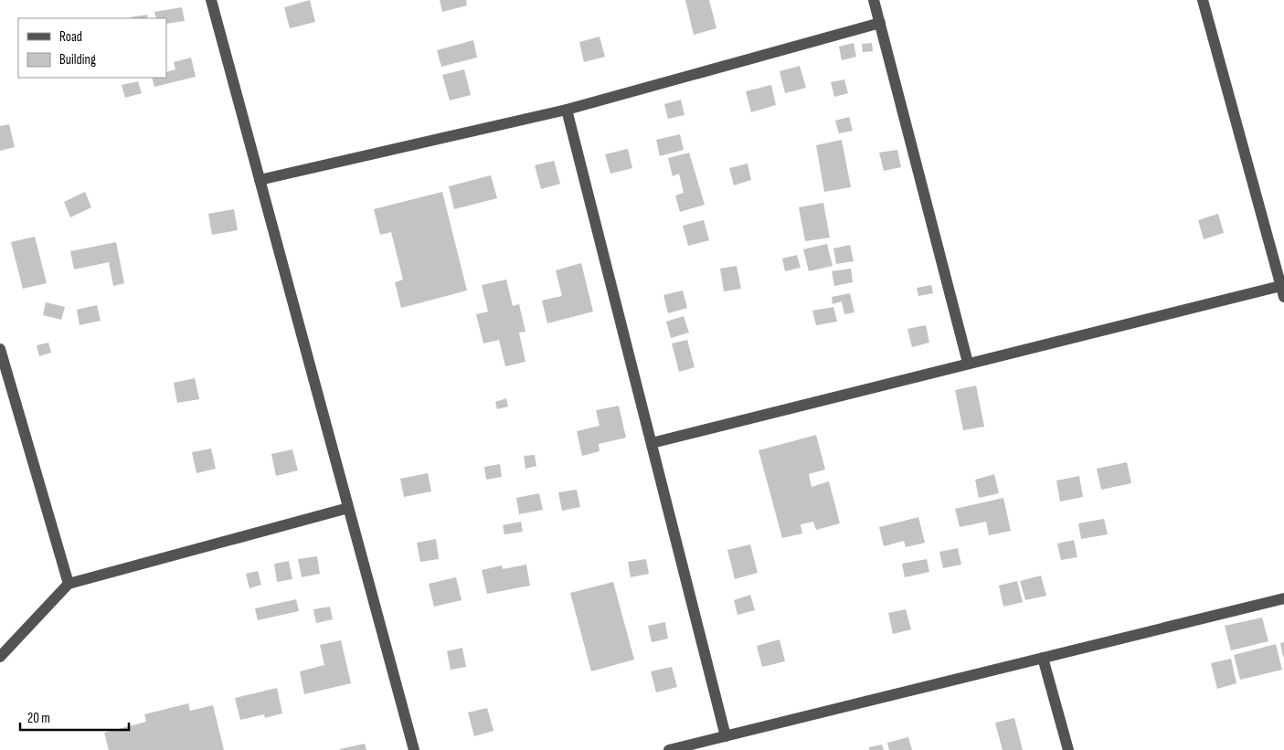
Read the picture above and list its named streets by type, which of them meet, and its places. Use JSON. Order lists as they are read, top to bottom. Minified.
{"legend":["Road","Building"],"scale_bar":"20 m"}
